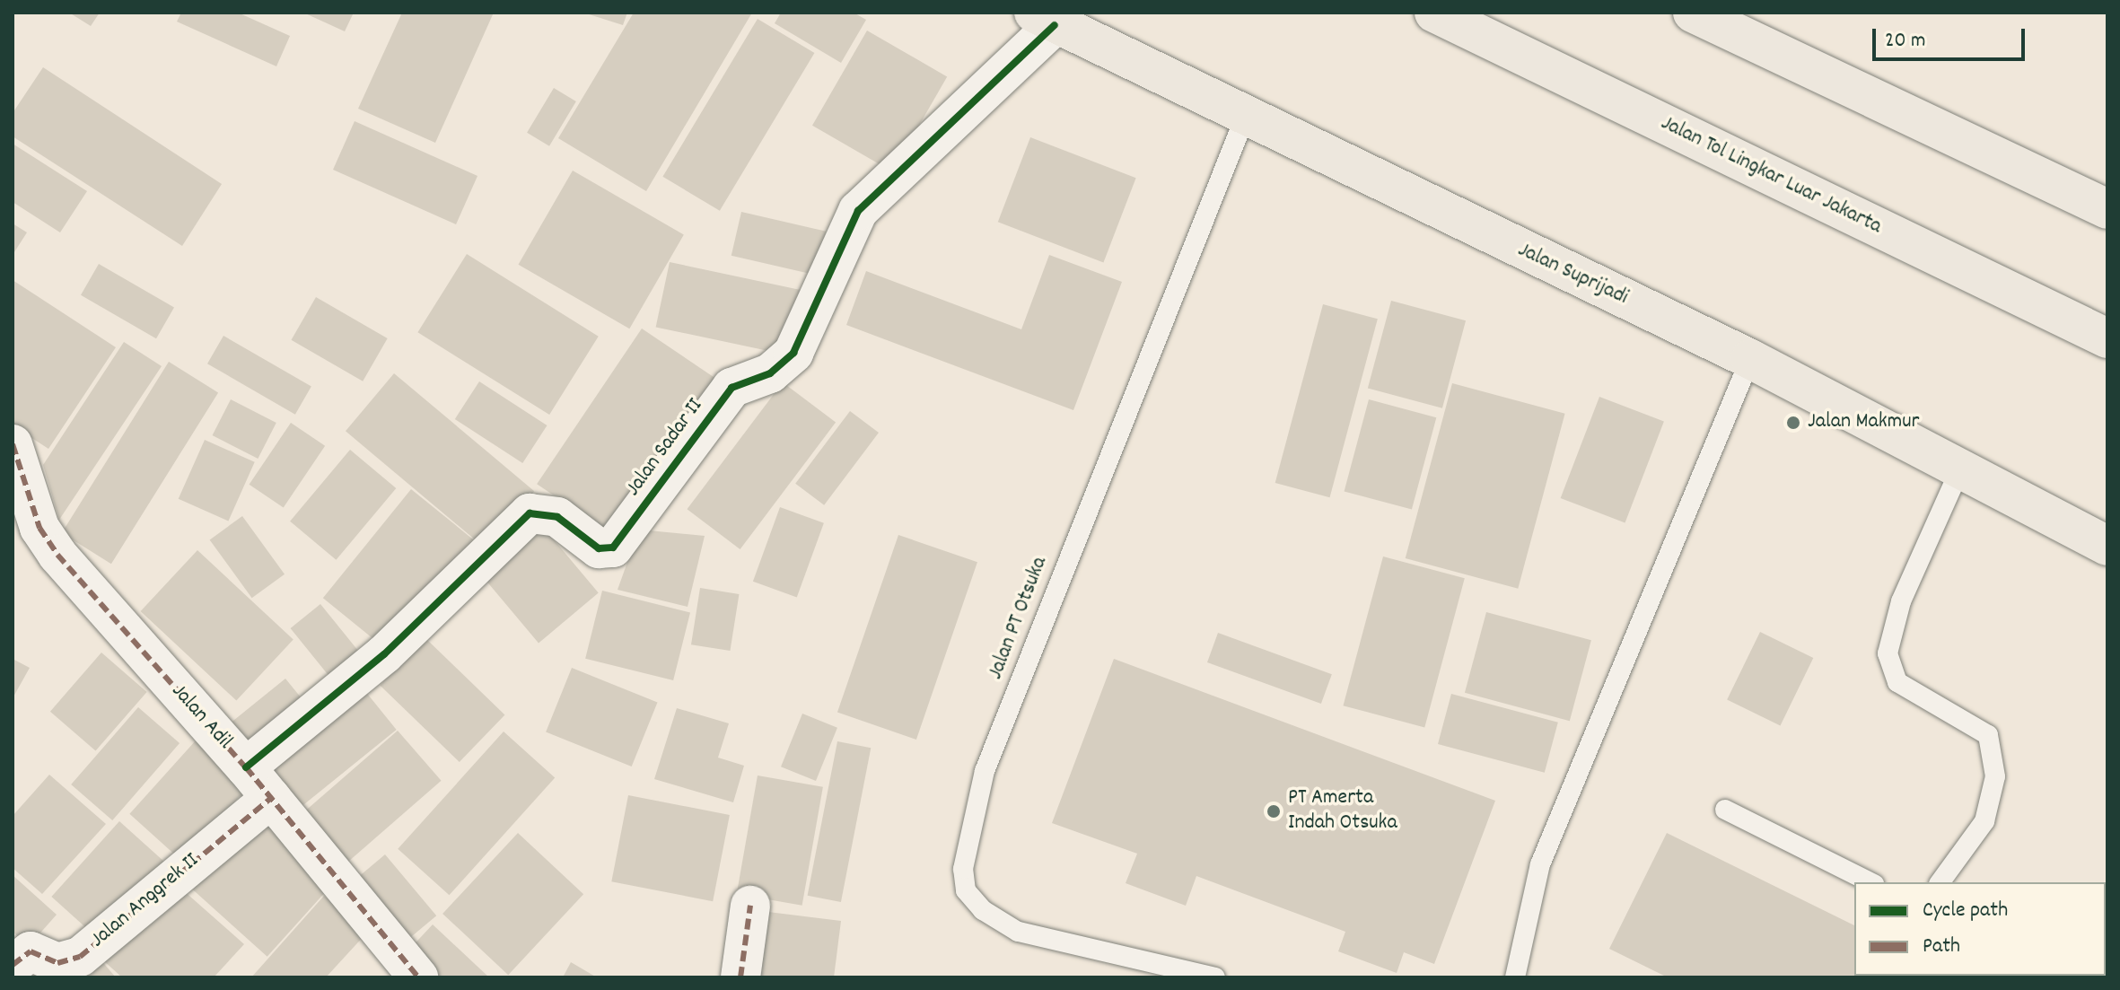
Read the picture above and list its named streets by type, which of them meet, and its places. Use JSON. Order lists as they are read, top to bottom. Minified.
{"streets":{"main road":["Jalan Tol Lingkar Luar Jakarta","Jalan Suprijadi"],"street":["Jalan Sadar II","Jalan Adil","Jalan Anggrek II"],"lane":["Jalan PT Otsuka"]},"crossings":[["Jalan Suprijadi","Jalan Sadar II"],["Jalan Suprijadi","Jalan PT Otsuka"],["Jalan Sadar II","Jalan Adil"],["Jalan Adil","Jalan Anggrek II"]],"places":["Jalan Makmur","PT Amerta Indah Otsuka"],"legend":["Cycle path","Path"],"scale_bar":"20 m"}
